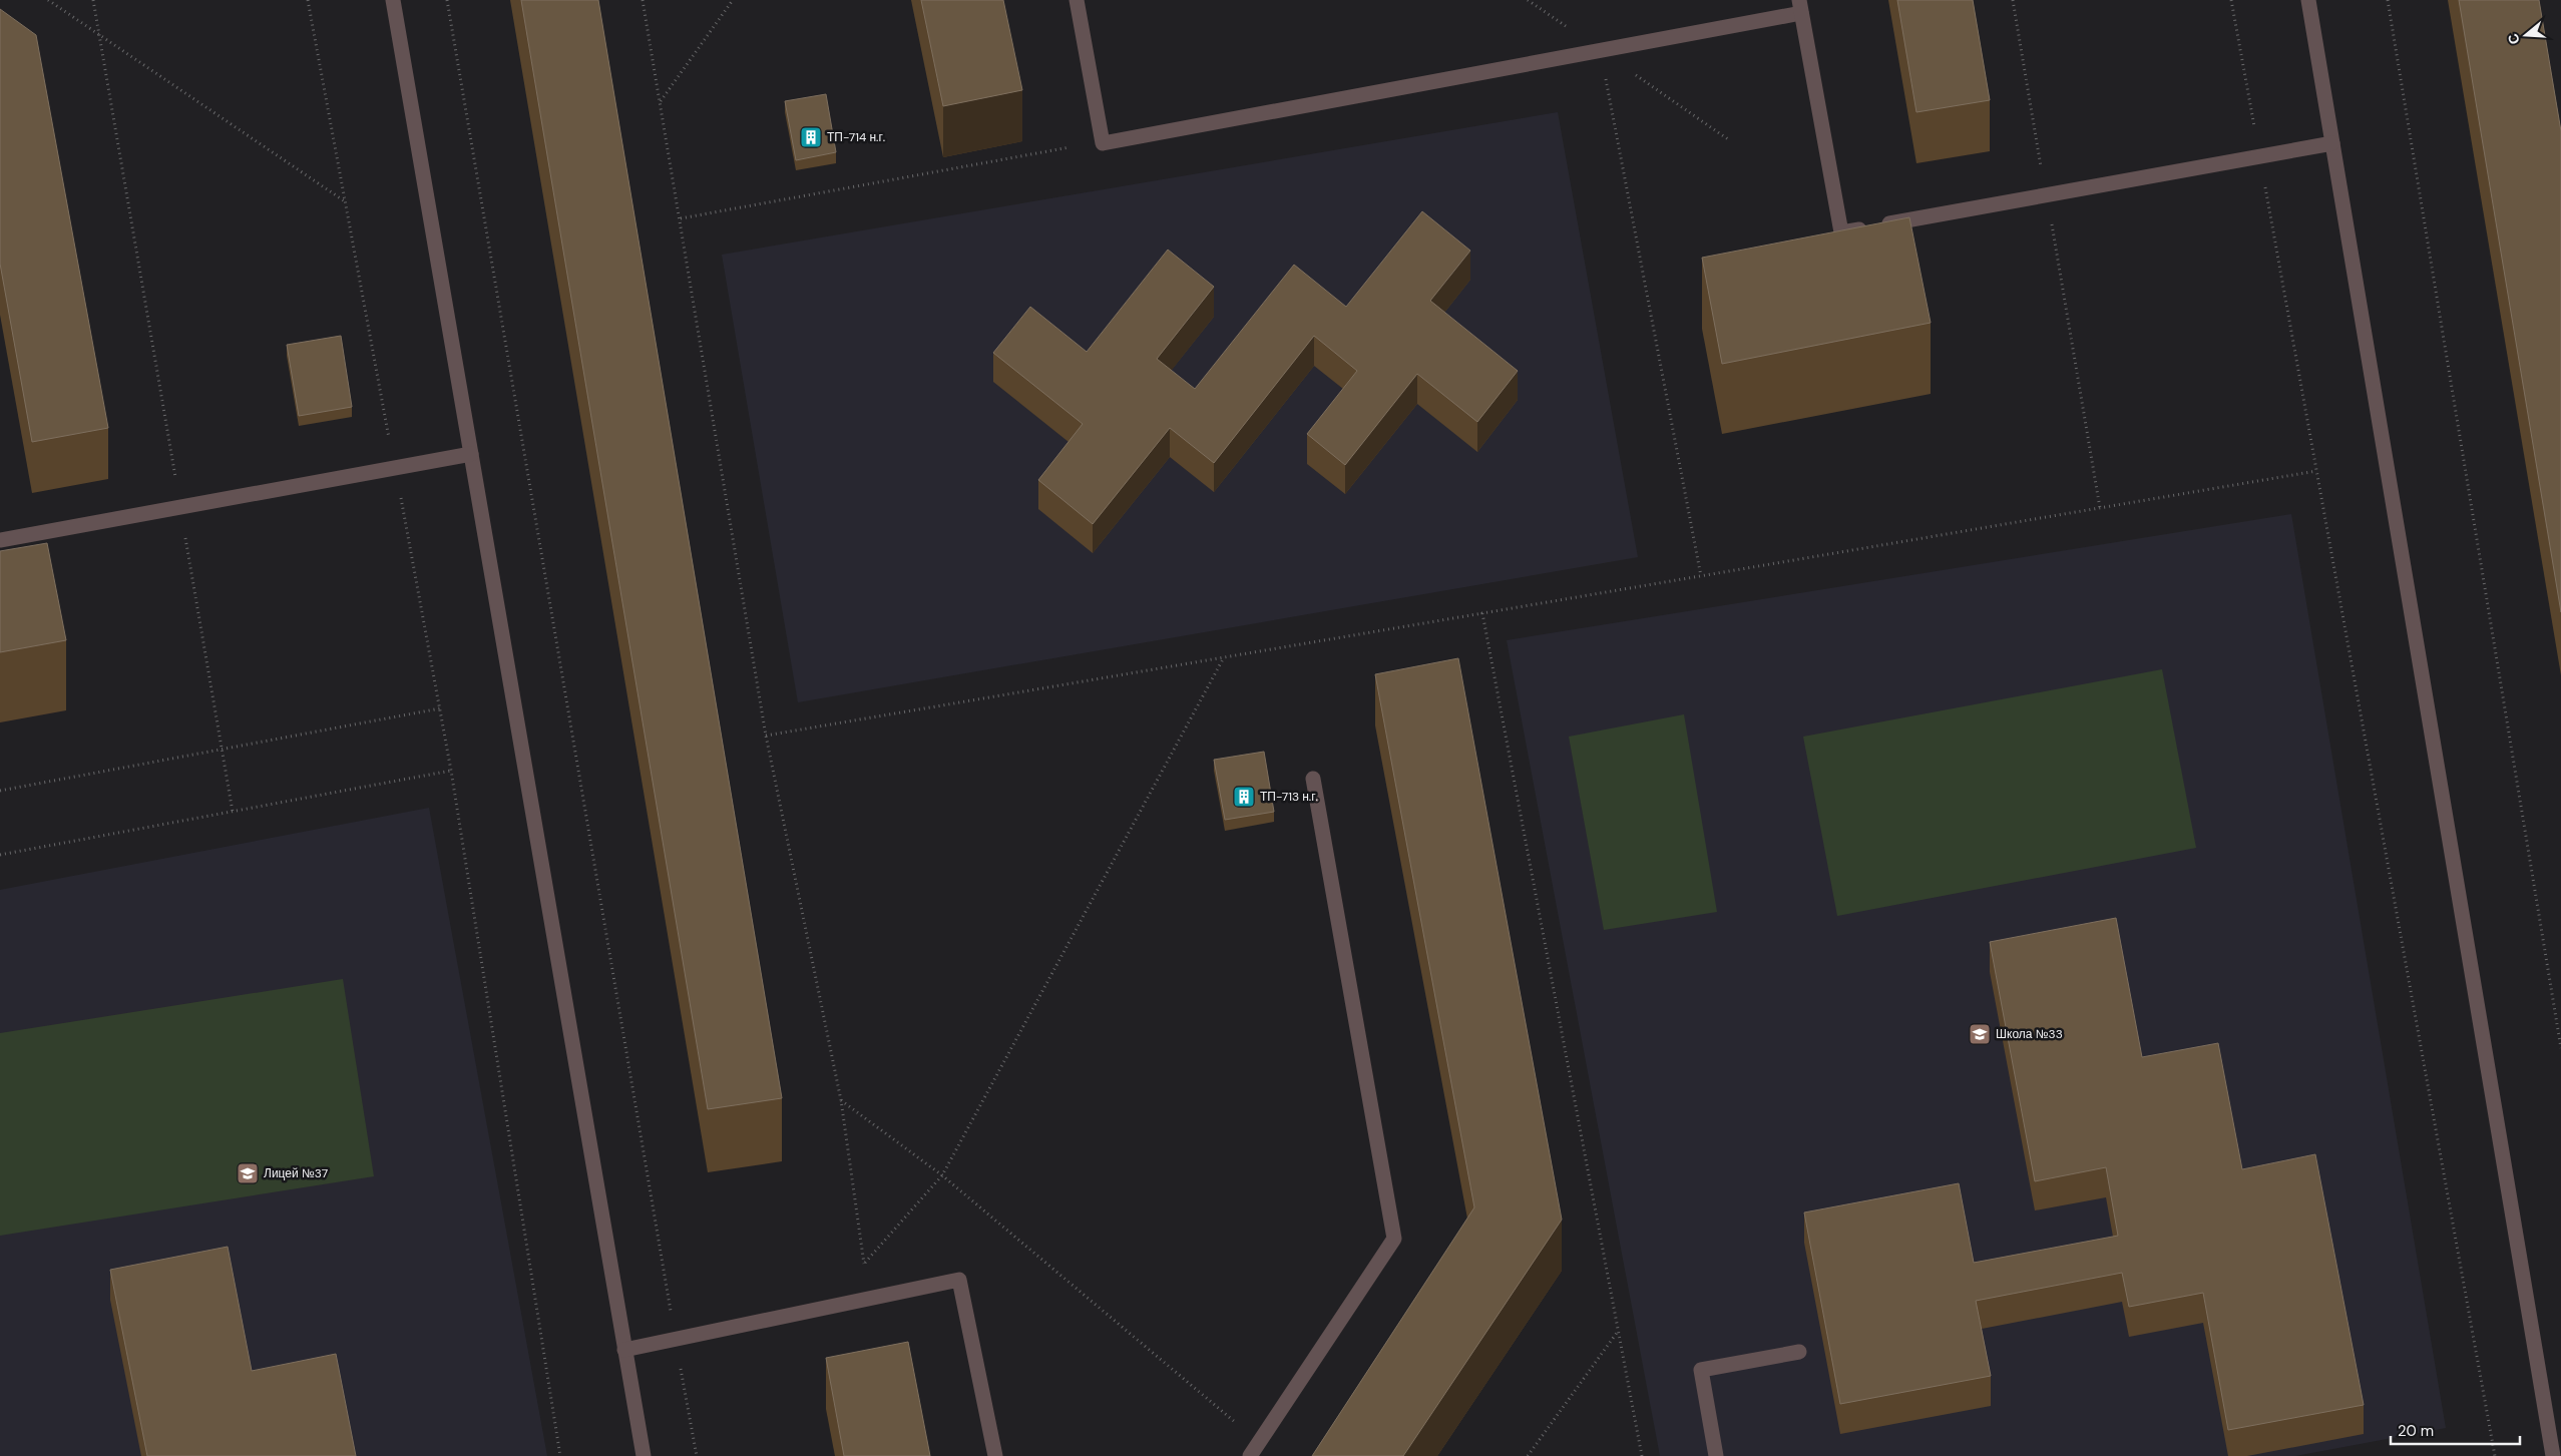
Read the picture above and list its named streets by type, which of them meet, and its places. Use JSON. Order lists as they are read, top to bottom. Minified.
{"places":{"building":["ТП-714 н.г.","ТП-713 н.г."],"school or university":["Школа №33","Лицей №37"]},"scale_bar":"20 m","north":"left"}
